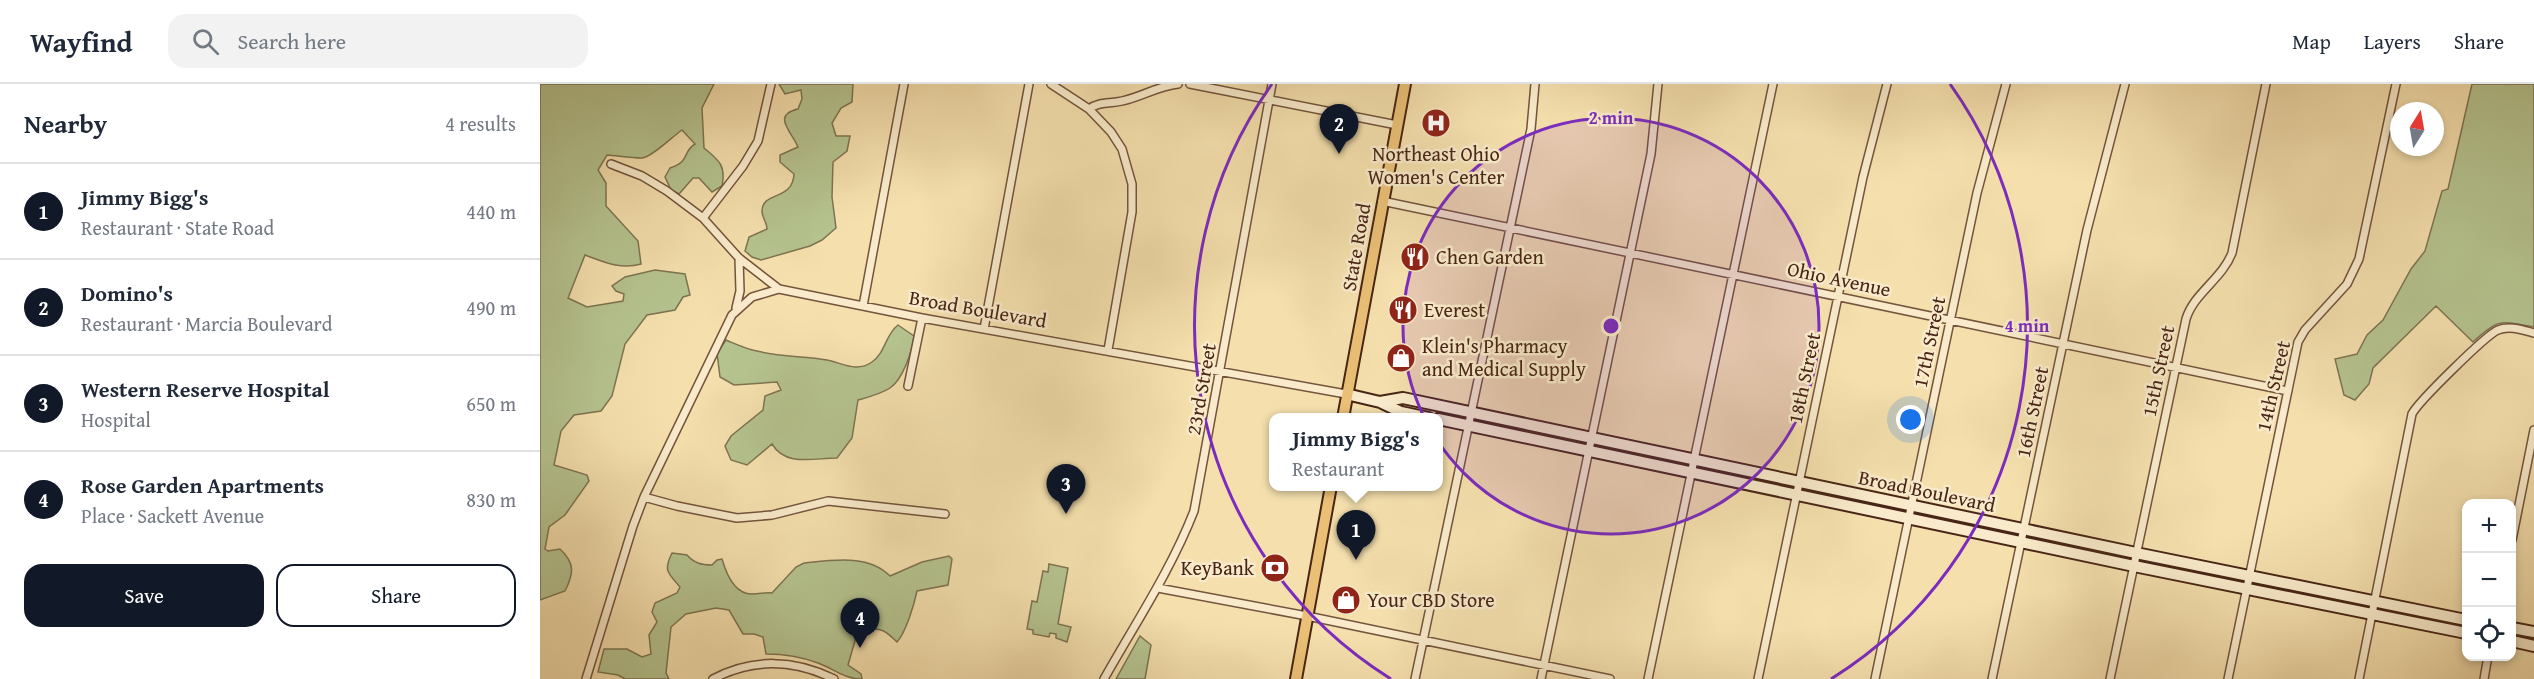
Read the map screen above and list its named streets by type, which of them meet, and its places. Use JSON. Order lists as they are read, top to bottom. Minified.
{"streets":{"main road":["State Road","Broad Boulevard"],"street":["Ohio Avenue","17th Street","15th Street","18th Street","14th Street","23rd Street","16th Street"]},"crossings":[["State Road","Ohio Avenue"],["State Road","Broad Boulevard"],["Ohio Avenue","17th Street"],["Ohio Avenue","15th Street"],["Ohio Avenue","18th Street"],["Ohio Avenue","14th Street"],["Ohio Avenue","16th Street"],["Broad Boulevard","17th Street"],["Broad Boulevard","15th Street"],["Broad Boulevard","18th Street"],["Broad Boulevard","14th Street"],["Broad Boulevard","23rd Street"],["Broad Boulevard","16th Street"]],"places":{"hospital":["Northeast Ohio Women's Center"],"restaurant":["Chen Garden","Everest"],"shop":["Klein's Pharmacy and Medical Supply","Your CBD Store"],"bank":["KeyBank"]},"north":"top","page":{"header":"Wayfind","search":"Search here","nav":["Map","Layers","Share"],"heading":["Nearby","4 results"],"pins":["2","3","1","4"],"list":[{"mark":"1","name":"Jimmy Bigg's","note":"Restaurant · State Road","value":"440 m"},{"mark":"2","name":"Domino's","note":"Restaurant · Marcia Boulevard","value":"490 m"},{"mark":"3","name":"Western Reserve Hospital","note":"Hospital","value":"650 m"},{"mark":"4","name":"Rose Garden Apartments","note":"Place · Sackett Avenue","value":"830 m"}],"popup":["Jimmy Bigg's","Restaurant"],"map_buttons":["+","−"],"buttons":["Save","Share"]},"rings":["2 min","4 min"]}
